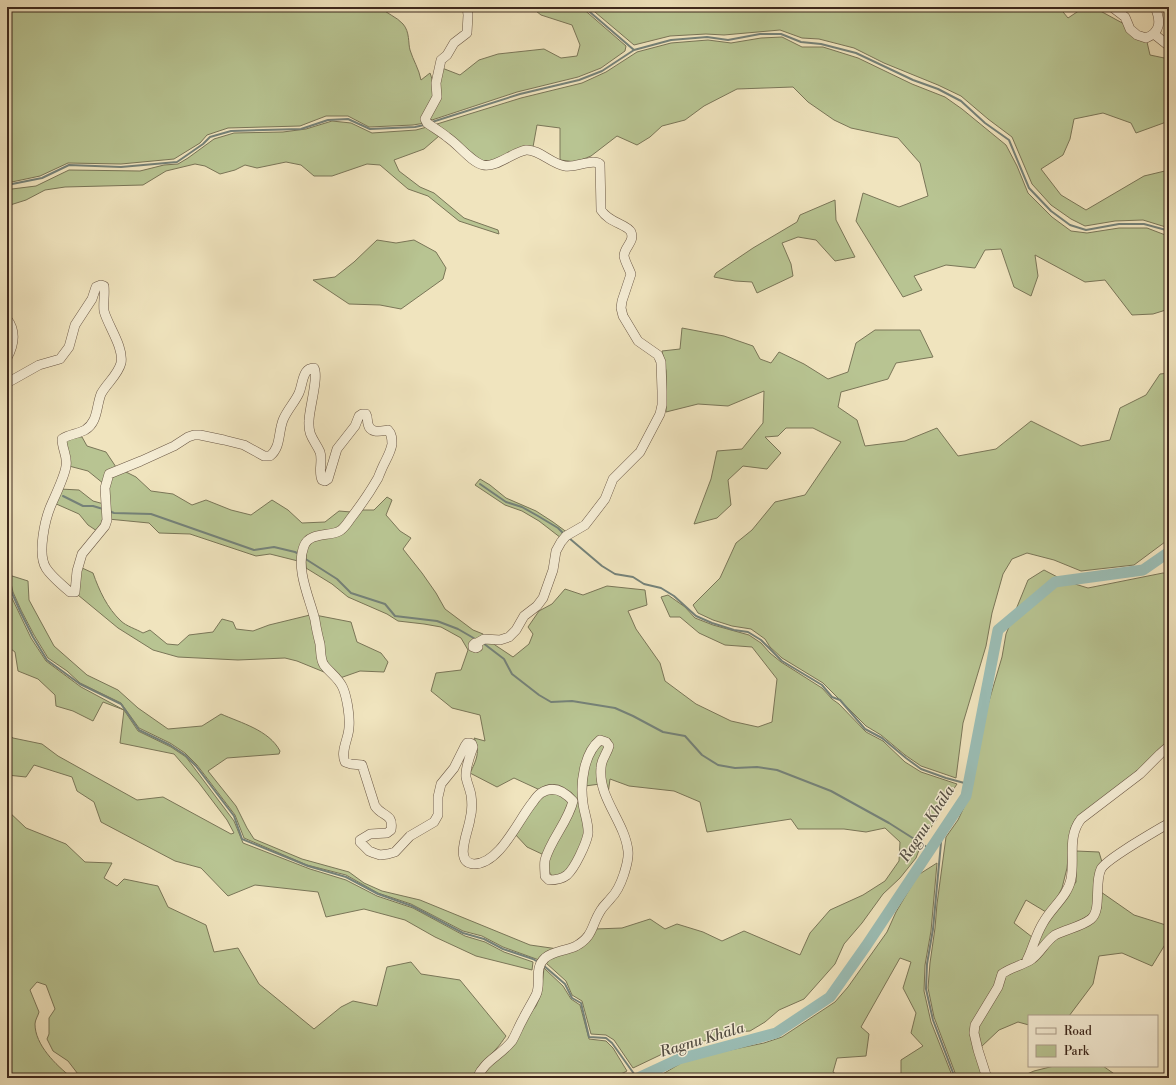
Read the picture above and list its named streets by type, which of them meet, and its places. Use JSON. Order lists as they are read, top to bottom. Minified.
{"water":["Ragnu Khāla"],"legend":["Road","Park"]}
